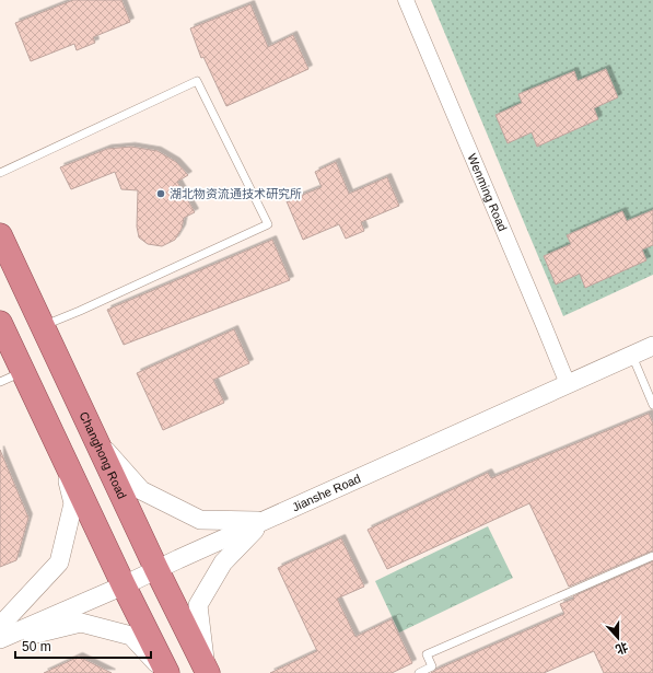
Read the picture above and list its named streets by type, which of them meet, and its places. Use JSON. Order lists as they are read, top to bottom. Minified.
{"streets":{"highway":["Changhong Road"],"street":["Wenming Road","Jianshe Road"]},"crossings":[["Wenming Road","Jianshe Road"],["Changhong Road","Jianshe Road"]],"places":["湖北物资流通技术研究所"],"scale_bar":"50 m","north":"bottom"}
